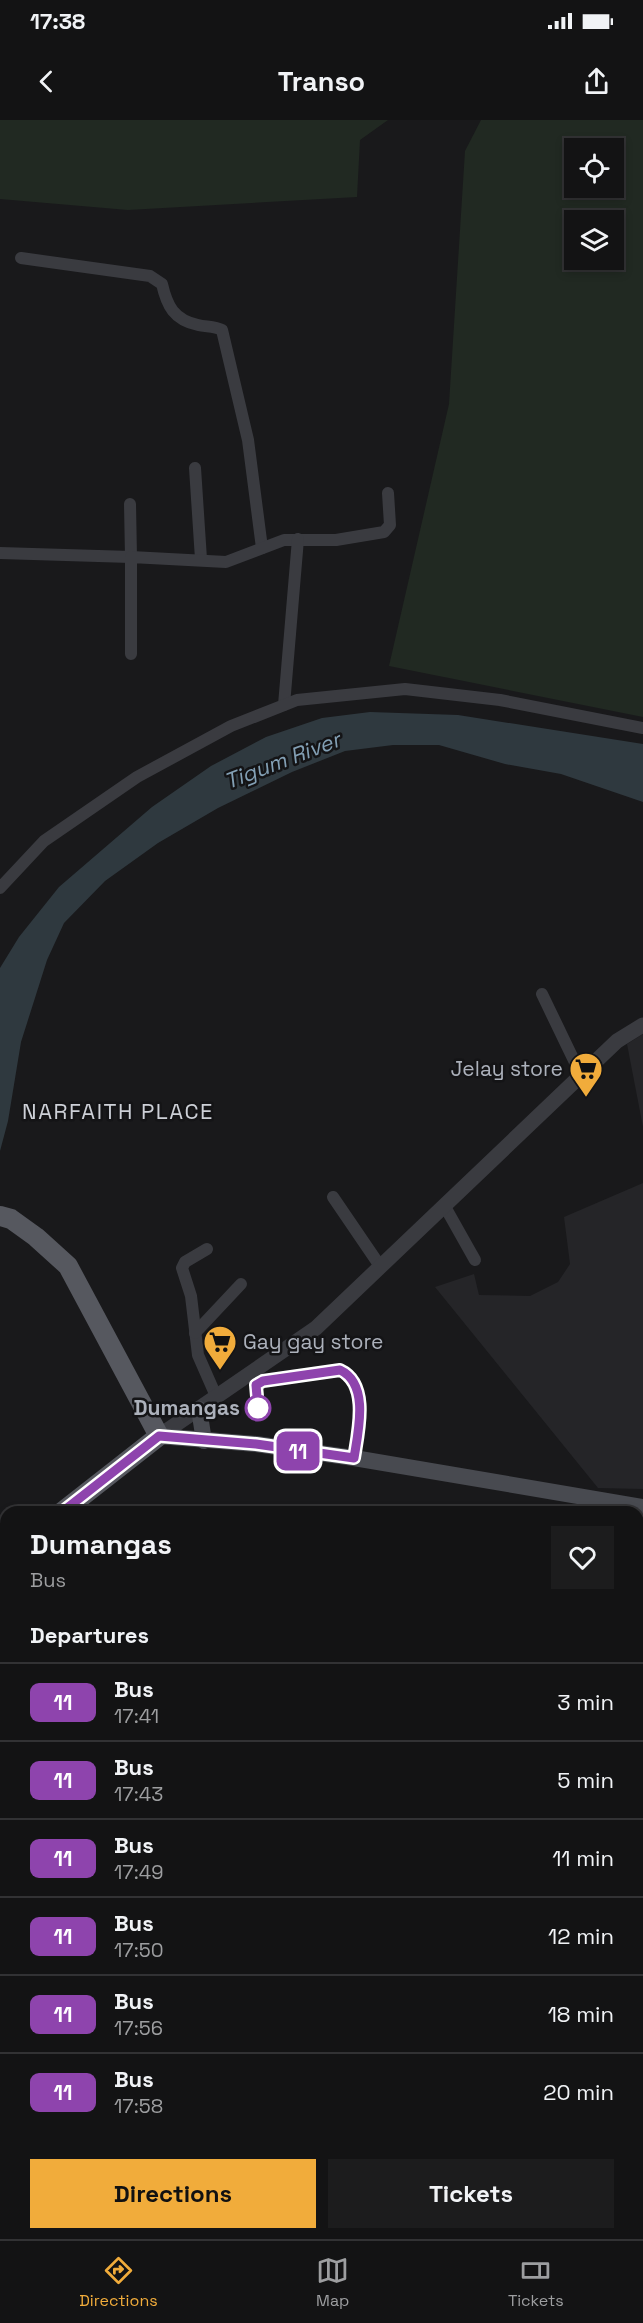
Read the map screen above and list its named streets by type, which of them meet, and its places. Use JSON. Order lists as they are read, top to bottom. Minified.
{"districts":["NARFAITH PLACE"],"water":["Tigum River"],"places":{"supermarket":["Jelay store","Gay gay store"],"other":["Dumangas"]},"lines":["bus line 11"],"page":{"status":"17:38","header":"Transo","on_map":"11","heading":[["Dumangas","Bus"],"Departures"],"list":[{"mark":"11","name":"Bus","note":"17:41","value":"3 min"},{"mark":"11","name":"Bus","note":"17:43","value":"5 min"},{"mark":"11","name":"Bus","note":"17:49","value":"11 min"},{"mark":"11","name":"Bus","note":"17:50","value":"12 min"},{"mark":"11","name":"Bus","note":"17:56","value":"18 min"},{"mark":"11","name":"Bus","note":"17:58","value":"20 min"}],"buttons":["Directions","Tickets"],"tabs":["Directions","Map","Tickets"]}}
